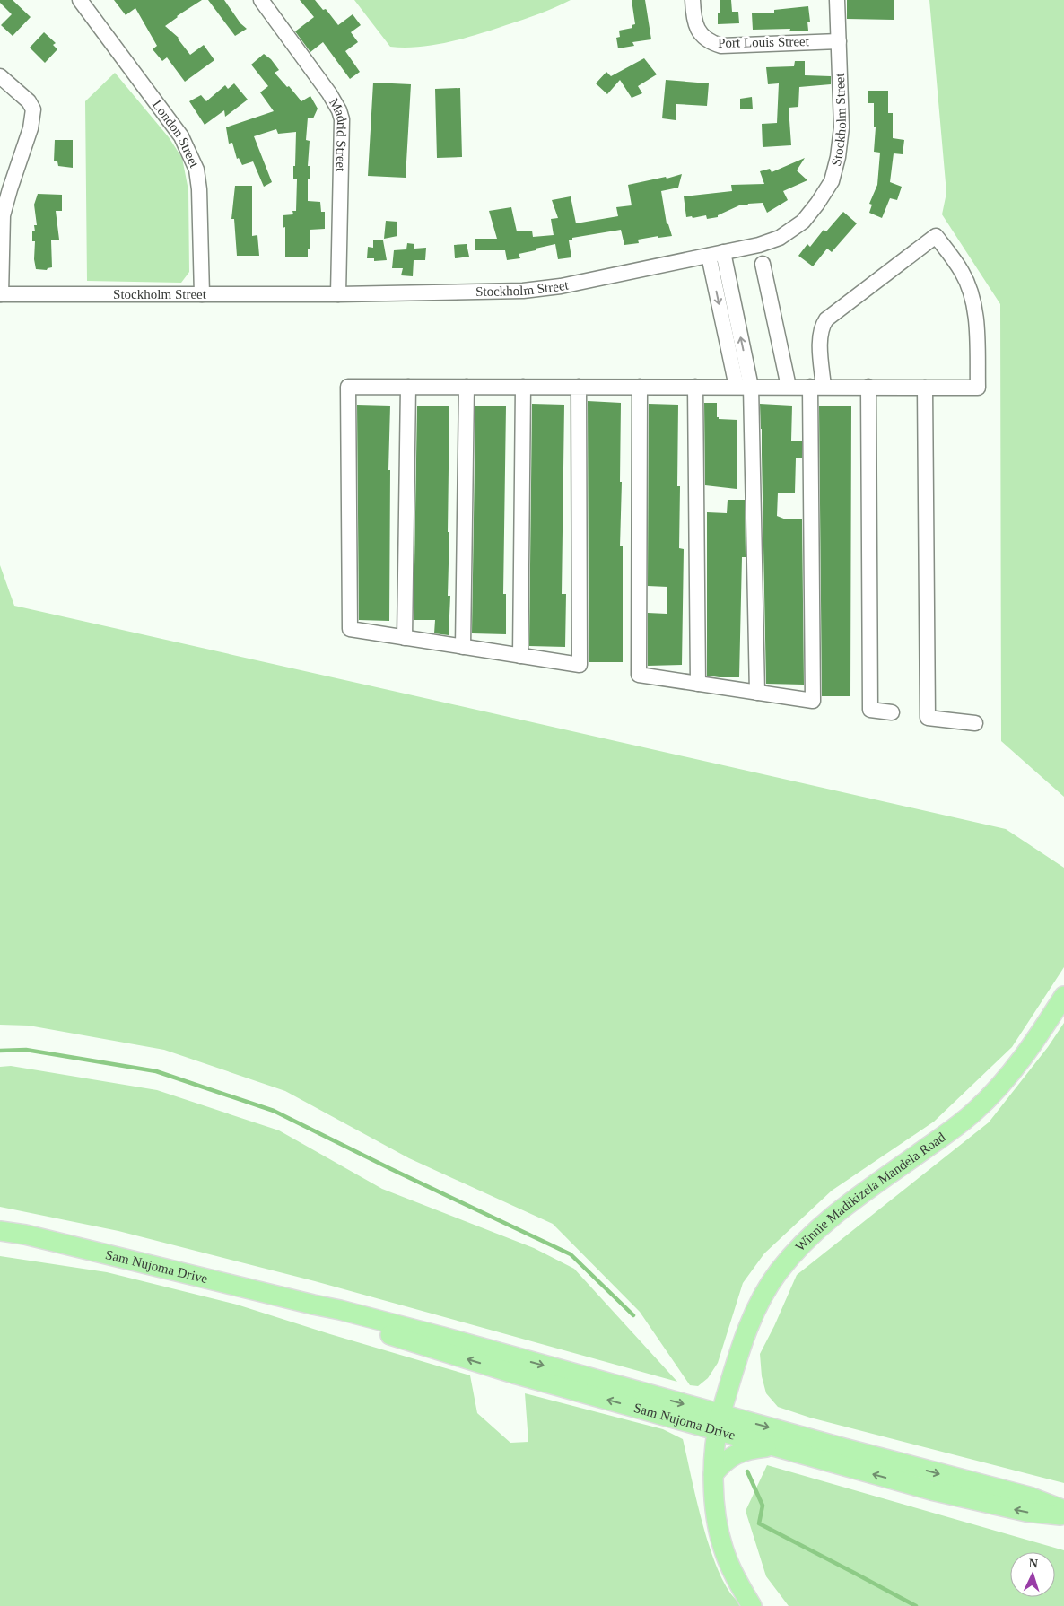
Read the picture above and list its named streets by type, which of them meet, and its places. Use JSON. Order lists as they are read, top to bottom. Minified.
{"streets":{"main road":["Winnie Madikizela Mandela Road","Sam Nujoma Drive"],"street":["Port Louis Street","Stockholm Street","London Street","Madrid Street"]},"crossings":[["Port Louis Street","Stockholm Street"],["Stockholm Street","London Street"],["Stockholm Street","Madrid Street"],["Winnie Madikizela Mandela Road","Sam Nujoma Drive"]],"north":"top"}
